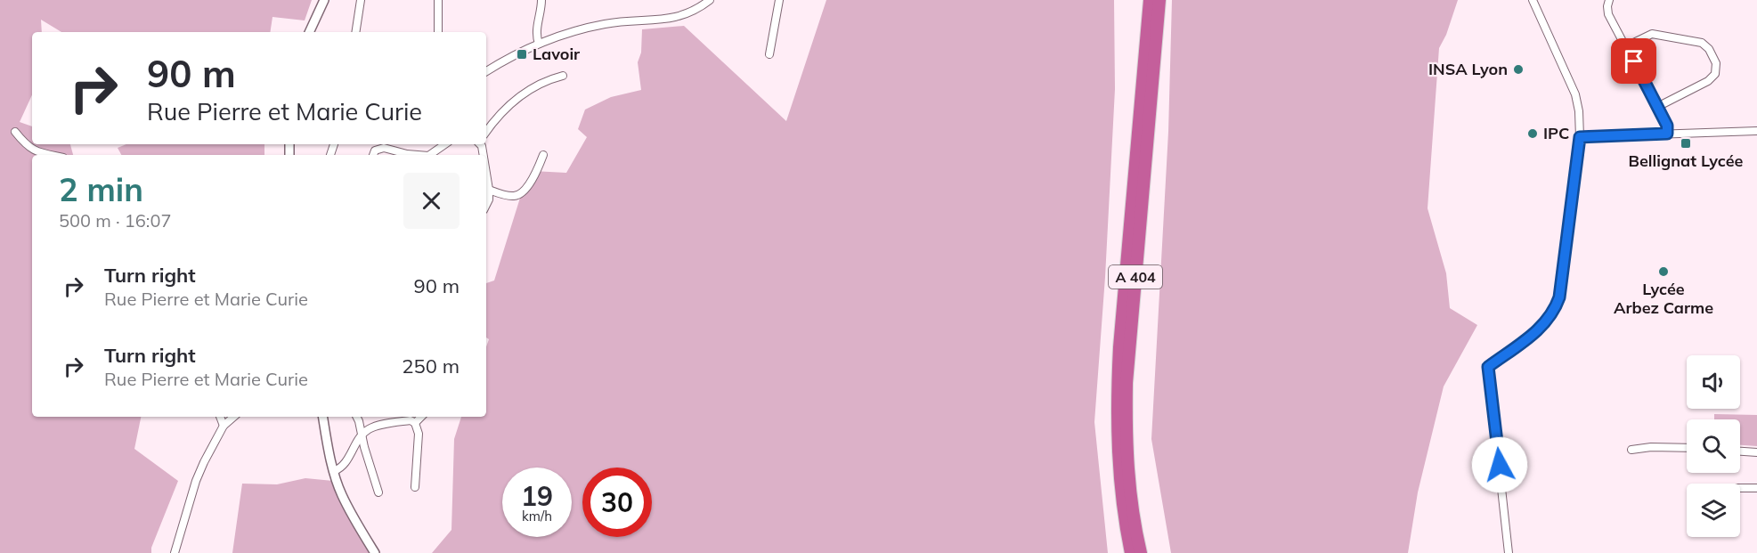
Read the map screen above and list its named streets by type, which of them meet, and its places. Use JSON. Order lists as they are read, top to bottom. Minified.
{"streets":{"highway":["A 404"]},"places":{"transit":["Lavoir","Bellignat Lycée"],"other":["INSA Lyon","IPC","Lycée Arbez Carme"]},"page":{"turn":["90 m","Rue Pierre et Marie Curie"],"heading":["2 min","500 m · 16:07"],"list":[{"name":"Turn right","note":"Rue Pierre et Marie Curie","value":"90 m"},{"name":"Turn right","note":"Rue Pierre et Marie Curie","value":"250 m"}],"speed":"19 km/h","limit":"30"}}
